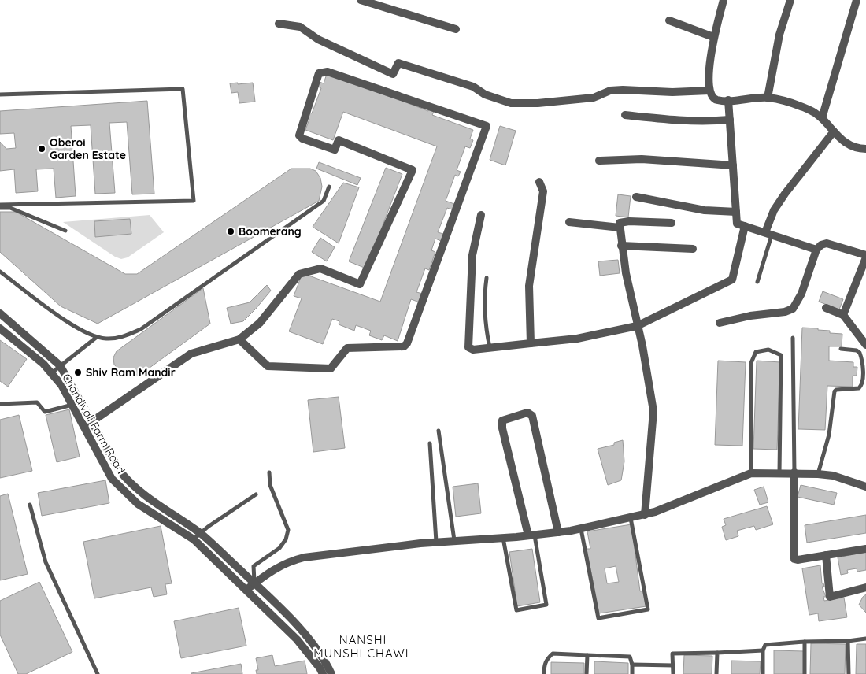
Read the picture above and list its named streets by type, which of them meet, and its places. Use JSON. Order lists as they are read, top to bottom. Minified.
{"streets":{"street":["Chandivali Farm Road"]},"districts":["NANSHI MUNSHI CHAWL"],"places":["Oberoi Garden Estate","Boomerang","Shiv Ram Mandir"]}
